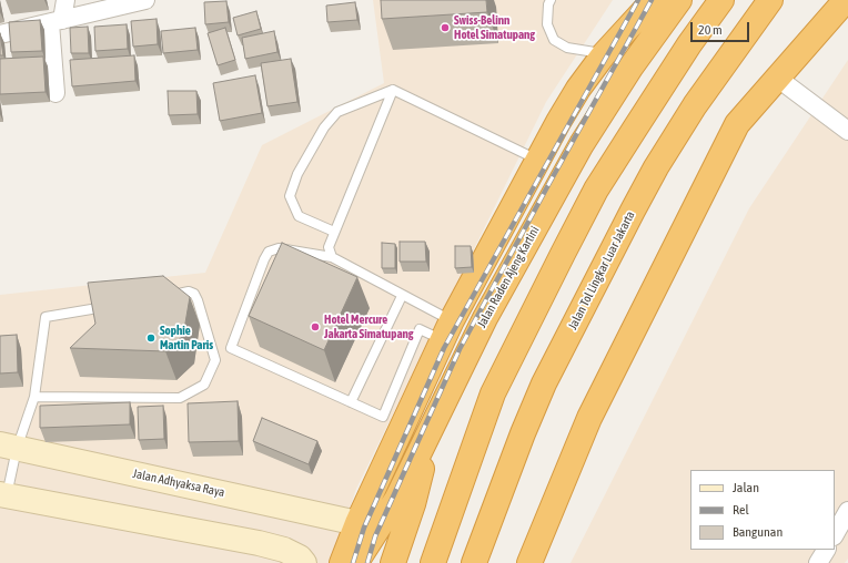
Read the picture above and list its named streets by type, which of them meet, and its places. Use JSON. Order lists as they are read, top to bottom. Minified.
{"streets":{"highway":["Jalan Tol Lingkar Luar Jakarta","Jalan Raden Ajeng Kartini"],"main road":["Jalan Adhyaksa Raya"]},"places":["Swiss-Belinn Hotel Simatupang","Hotel Mercure Jakarta Simatupang","Sophie Martin Paris"],"legend":["Jalan","Rel","Bangunan"],"scale_bar":"20 m"}
